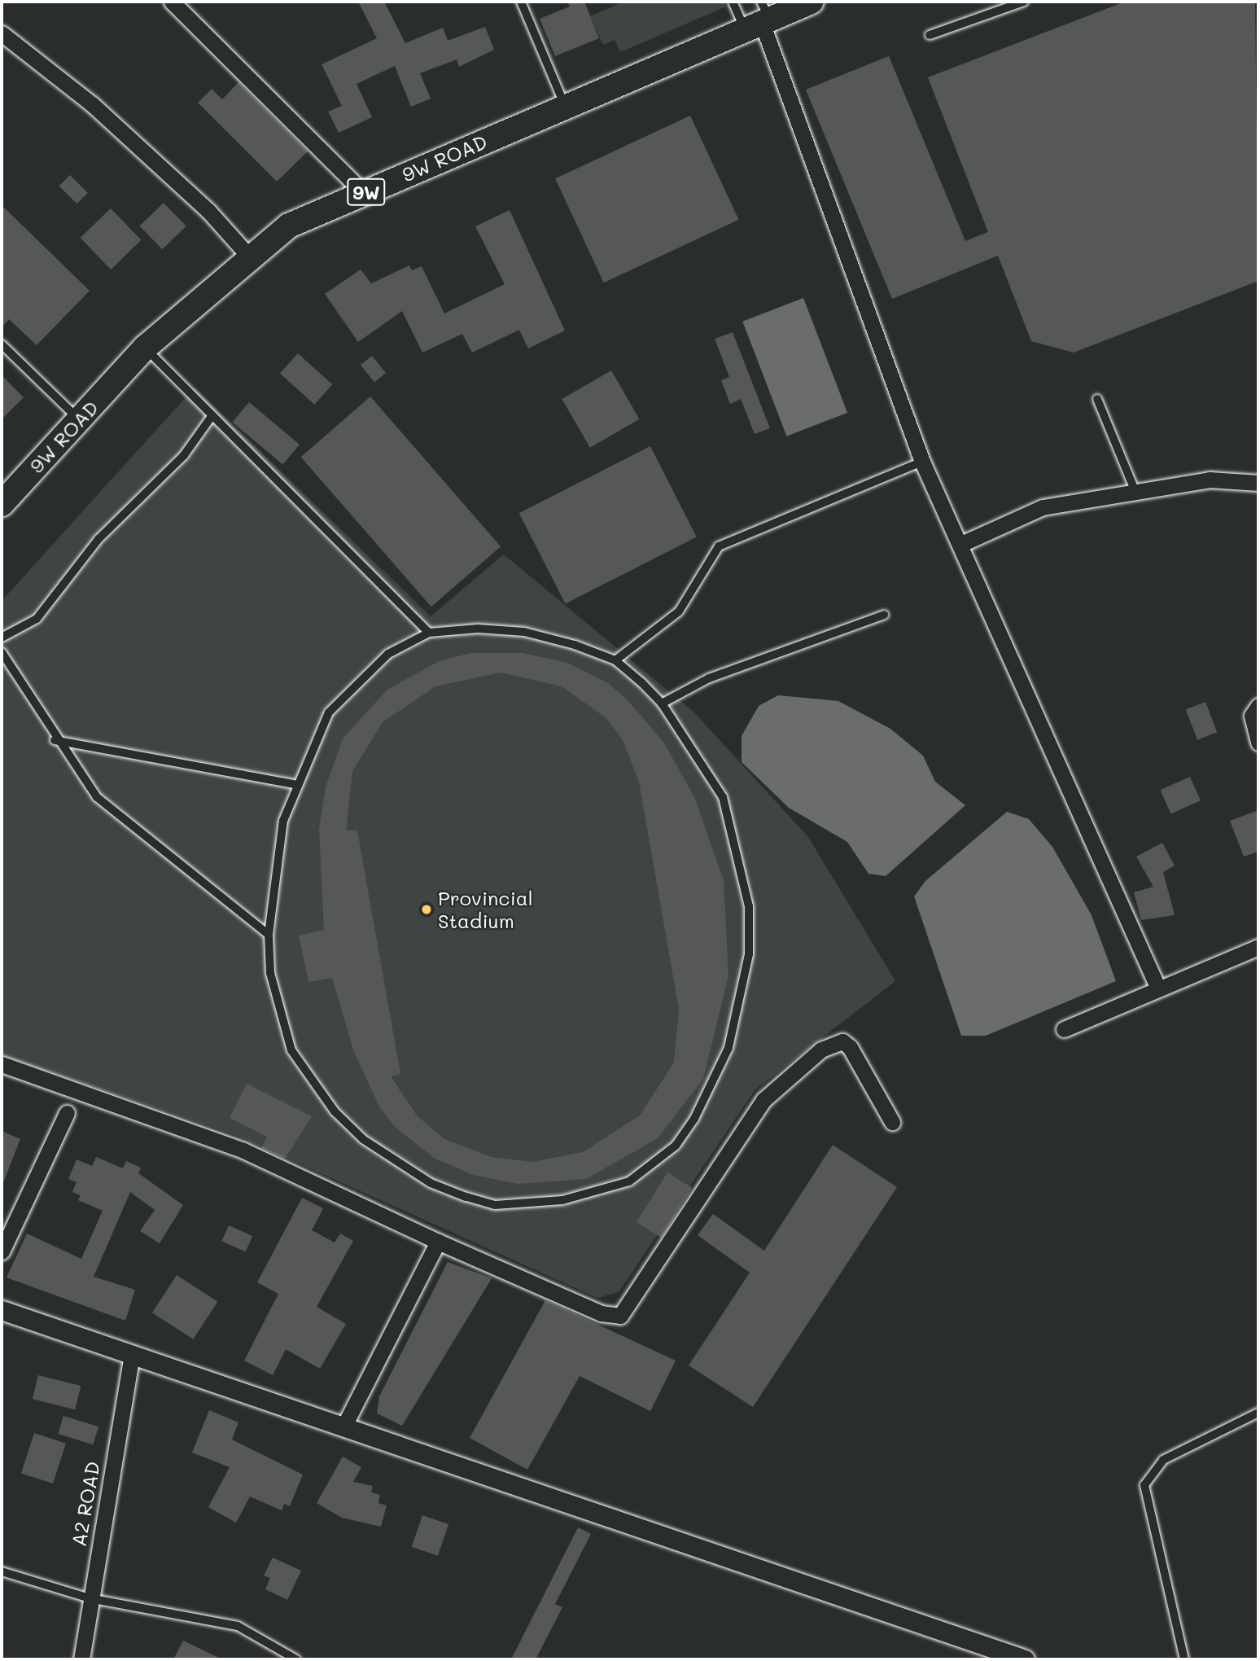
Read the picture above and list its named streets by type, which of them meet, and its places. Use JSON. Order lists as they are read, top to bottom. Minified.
{"streets":{"main road":["9W ROAD","9W"],"street":["A2 ROAD"]},"places":["Provincial Stadium"]}
